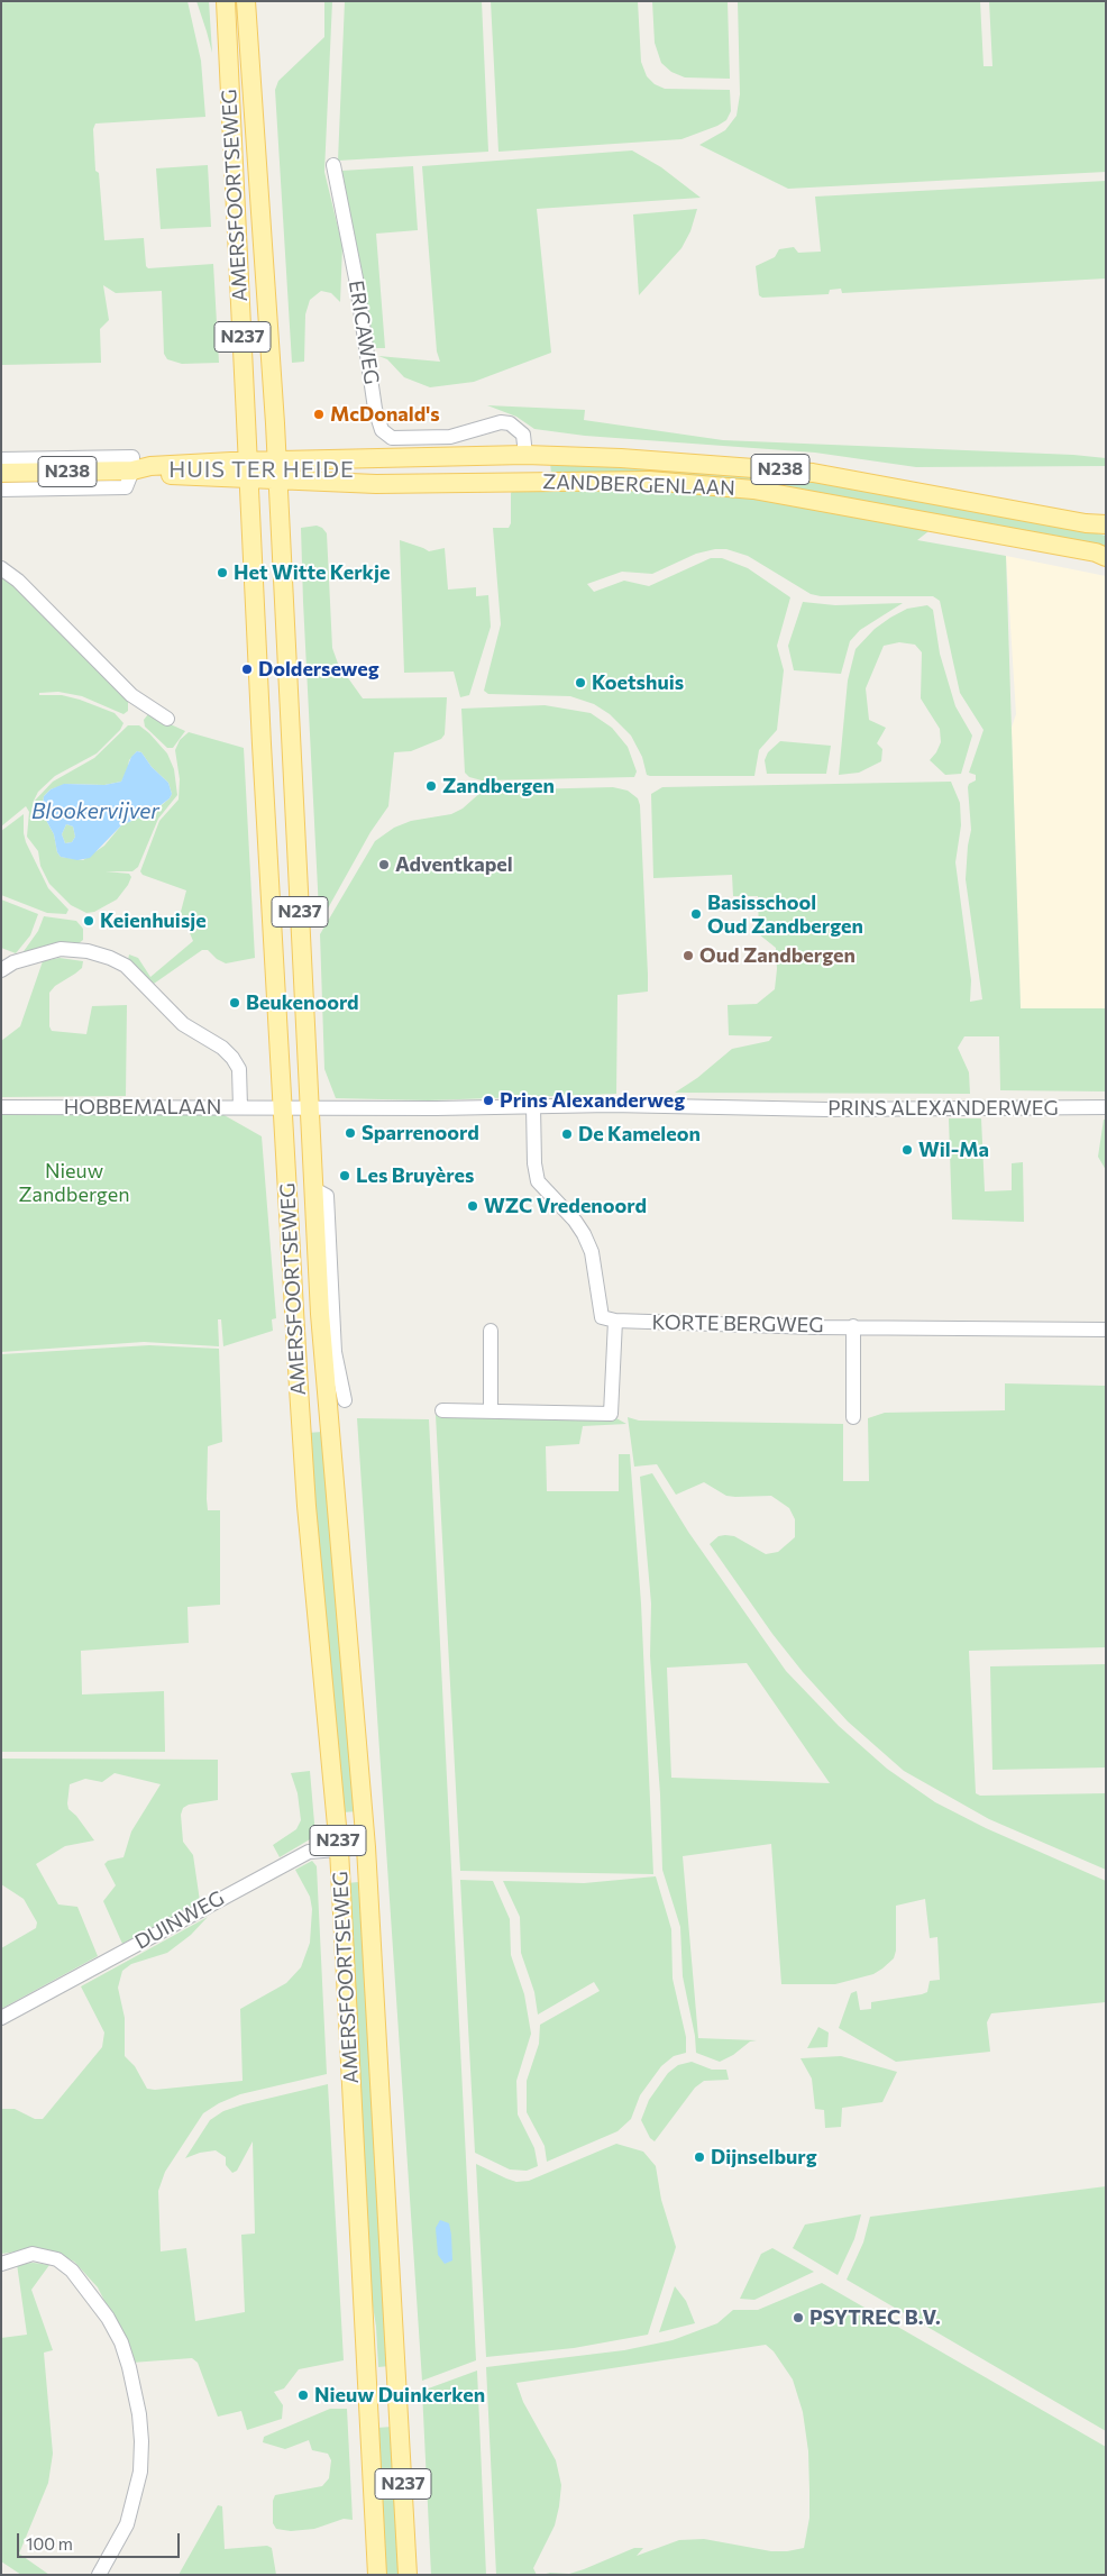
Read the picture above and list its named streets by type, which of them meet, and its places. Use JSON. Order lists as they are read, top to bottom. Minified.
{"streets":{"main road":["AMERSFOORTSEWEG","N237","N238","ZANDBERGENLAAN"],"street":["ERICAWEG","HOBBEMALAAN","PRINS ALEXANDERWEG","KORTE BERGWEG","DUINWEG"]},"crossings":[["AMERSFOORTSEWEG","N238"],["AMERSFOORTSEWEG","ZANDBERGENLAAN"],["AMERSFOORTSEWEG","HOBBEMALAAN"],["AMERSFOORTSEWEG","PRINS ALEXANDERWEG"],["AMERSFOORTSEWEG","DUINWEG"],["ERICAWEG","ZANDBERGENLAAN"],["N238","ZANDBERGENLAAN"],["HOBBEMALAAN","PRINS ALEXANDERWEG"]],"districts":["HUIS TER HEIDE"],"water":["Blookervijver"],"parks":["Nieuw Zandbergen"],"places":["McDonald's","Het Witte Kerkje","Dolderseweg","Koetshuis","Zandbergen","Adventkapel","Basisschool Oud Zandbergen","Keienhuisje","Oud Zandbergen","Beukenoord","Prins Alexanderweg","Sparrenoord","De Kameleon","Wil-Ma","Les Bruyères","WZC Vredenoord","Dijnselburg","PSYTREC B.V.","Nieuw Duinkerken"],"scale_bar":"100 m"}
